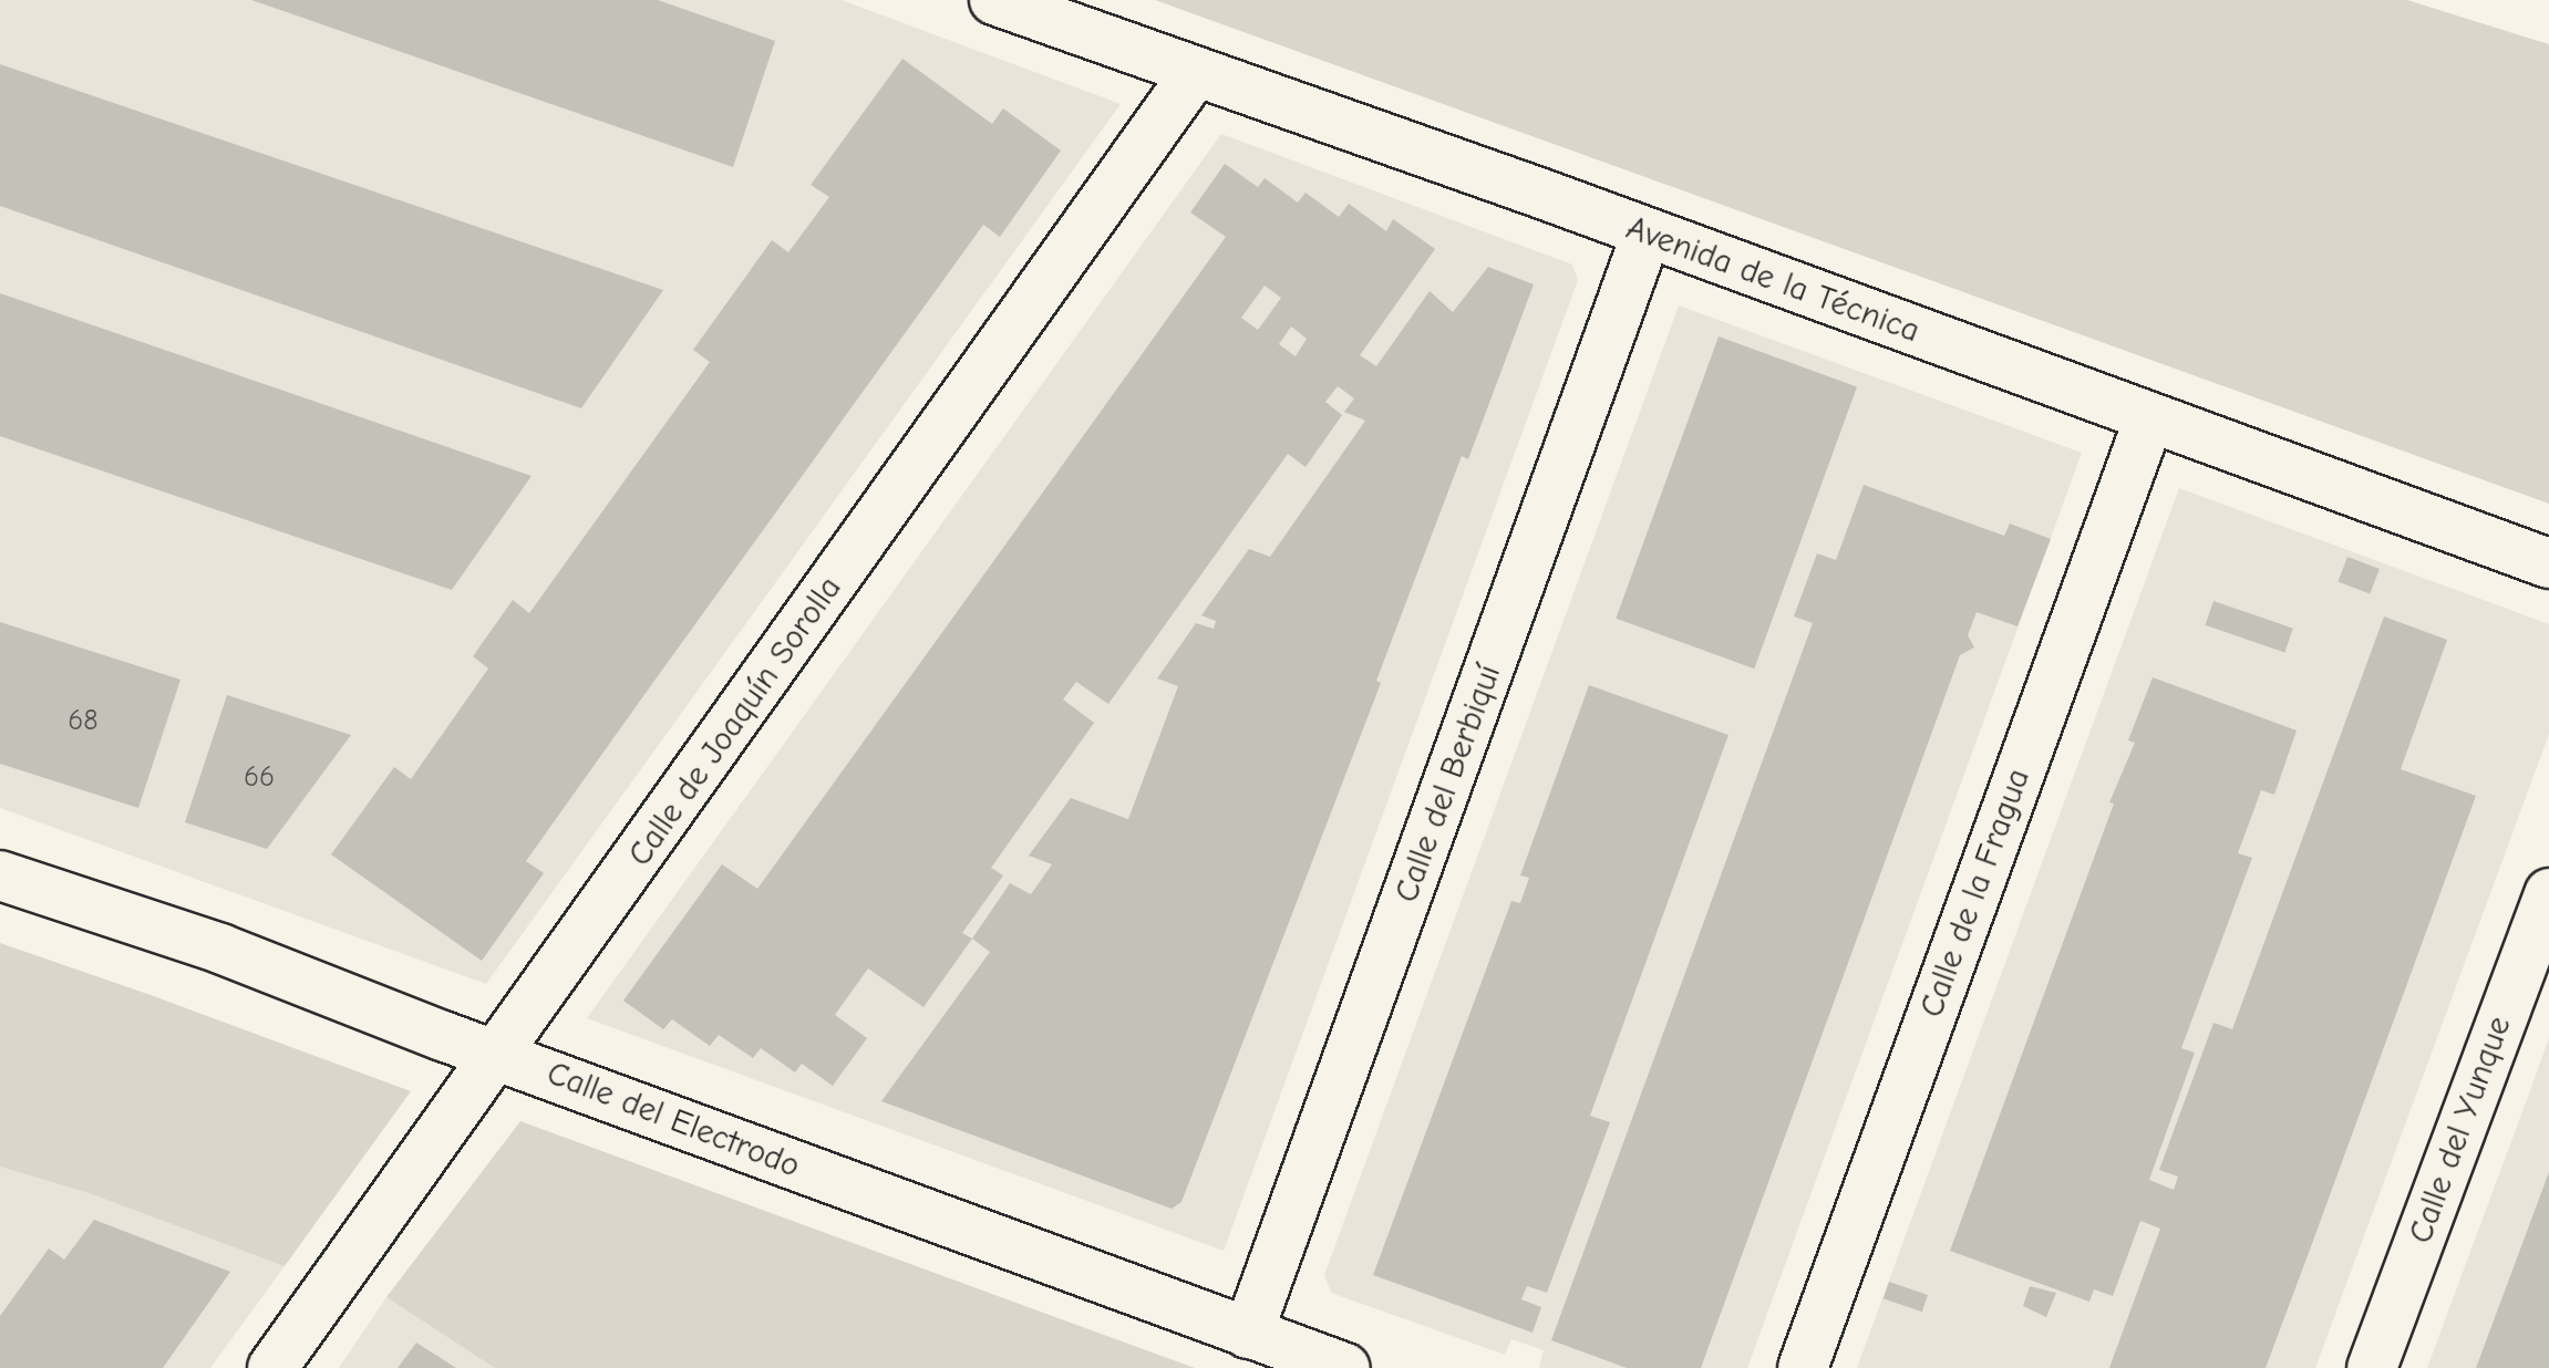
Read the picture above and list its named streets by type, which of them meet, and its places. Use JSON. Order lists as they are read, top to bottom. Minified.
{"streets":{"street":["Avenida de la Técnica","Calle de Joaquín Sorolla","Calle del Berbiquí","Calle de la Fragua","Calle del Electrodo","Calle del Yunque"]},"crossings":[["Avenida de la Técnica","Calle de Joaquín Sorolla"],["Avenida de la Técnica","Calle del Berbiquí"],["Avenida de la Técnica","Calle de la Fragua"],["Calle de Joaquín Sorolla","Calle del Electrodo"],["Calle del Berbiquí","Calle del Electrodo"]],"house_numbers":["68","66"]}
